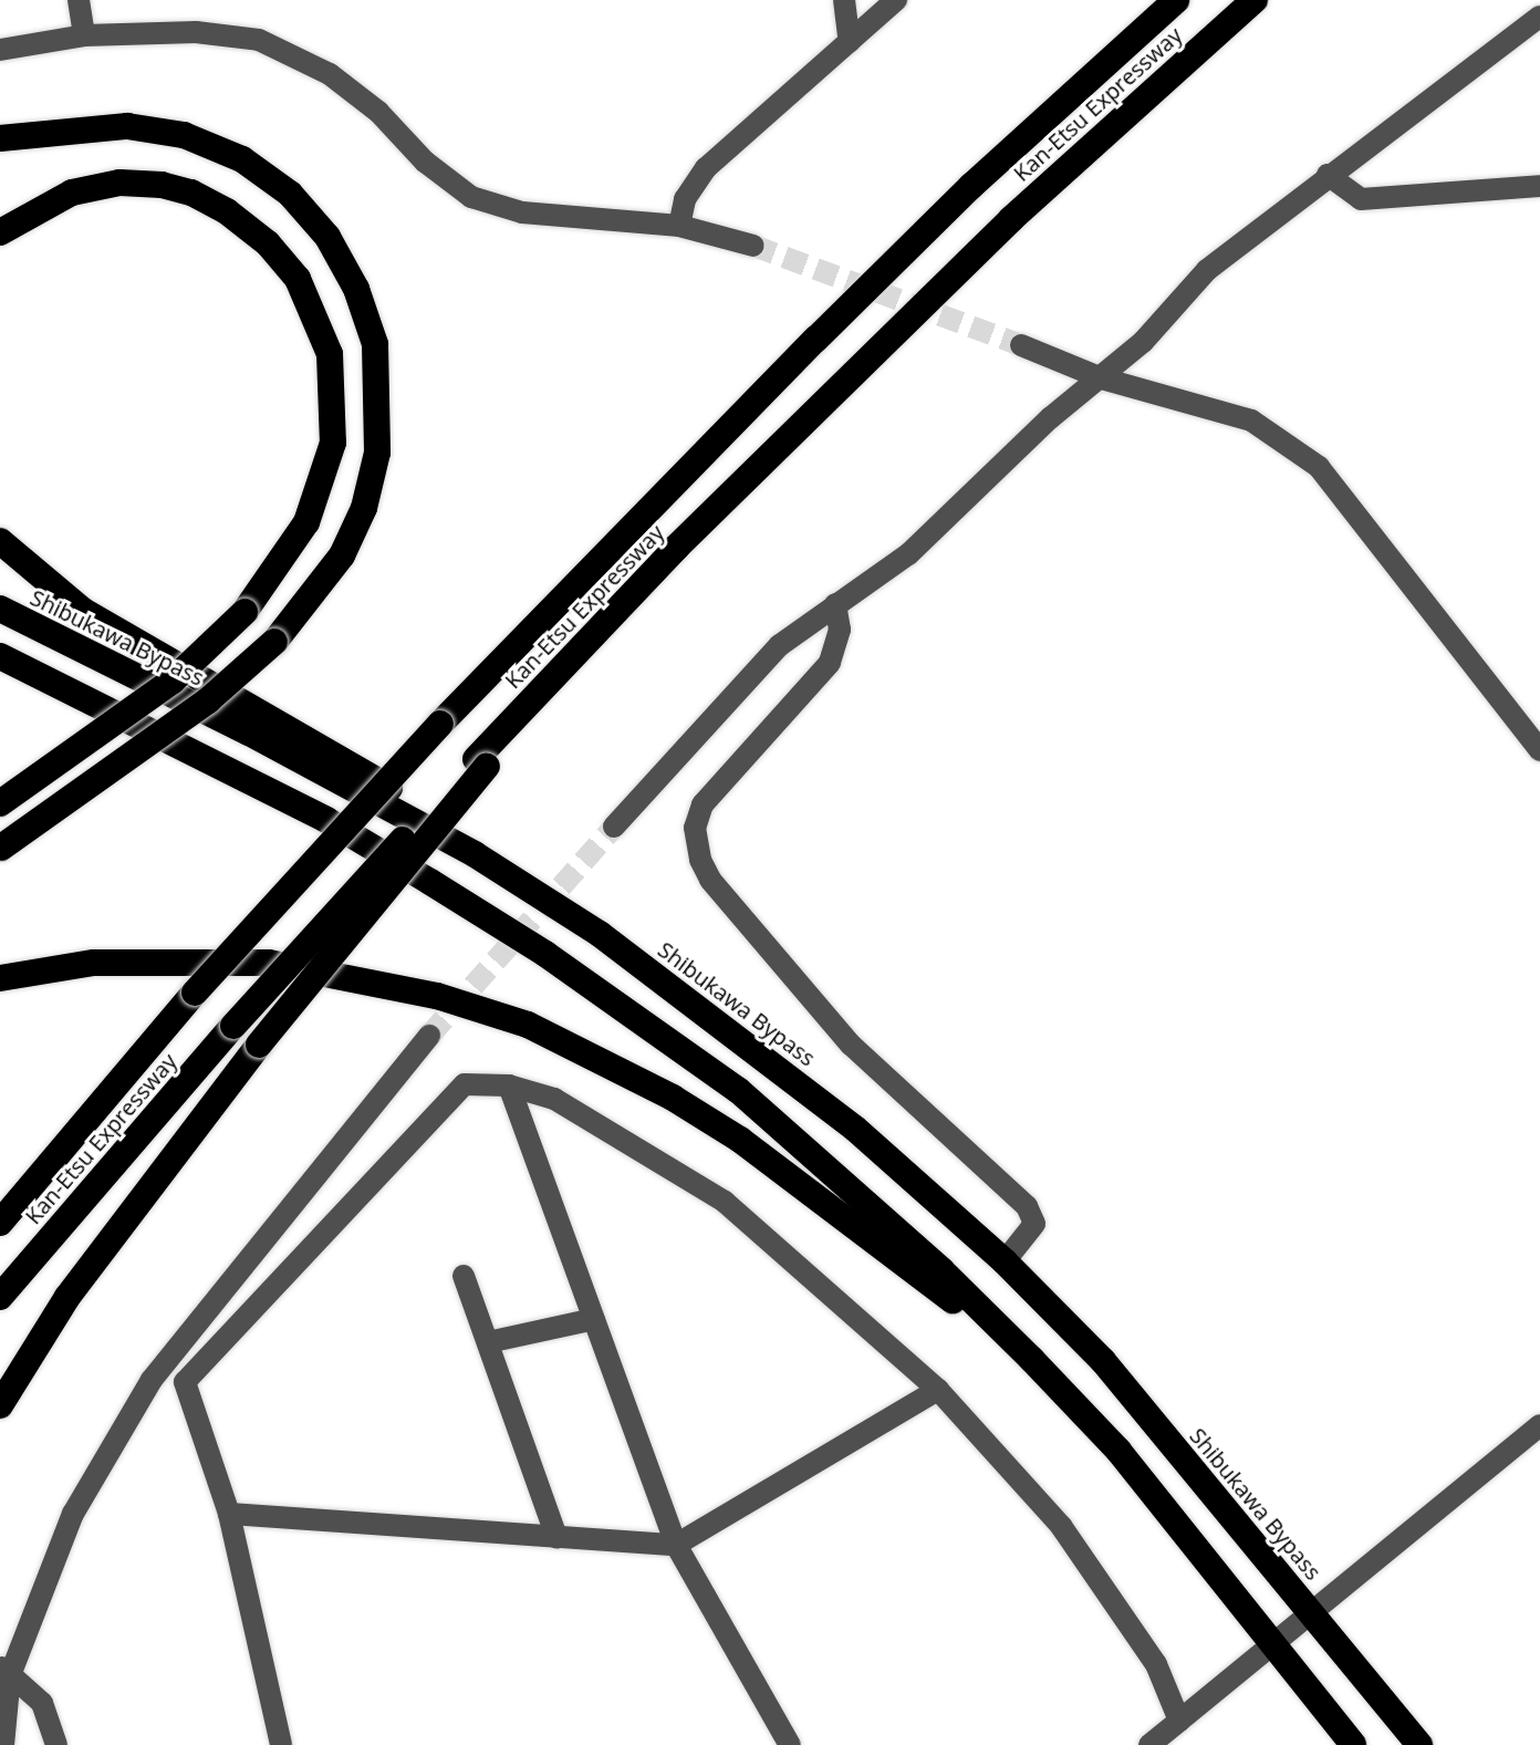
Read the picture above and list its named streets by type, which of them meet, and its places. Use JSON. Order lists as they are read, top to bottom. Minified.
{"streets":{"highway":["Kan-Etsu Expressway","Shibukawa Bypass"]}}
